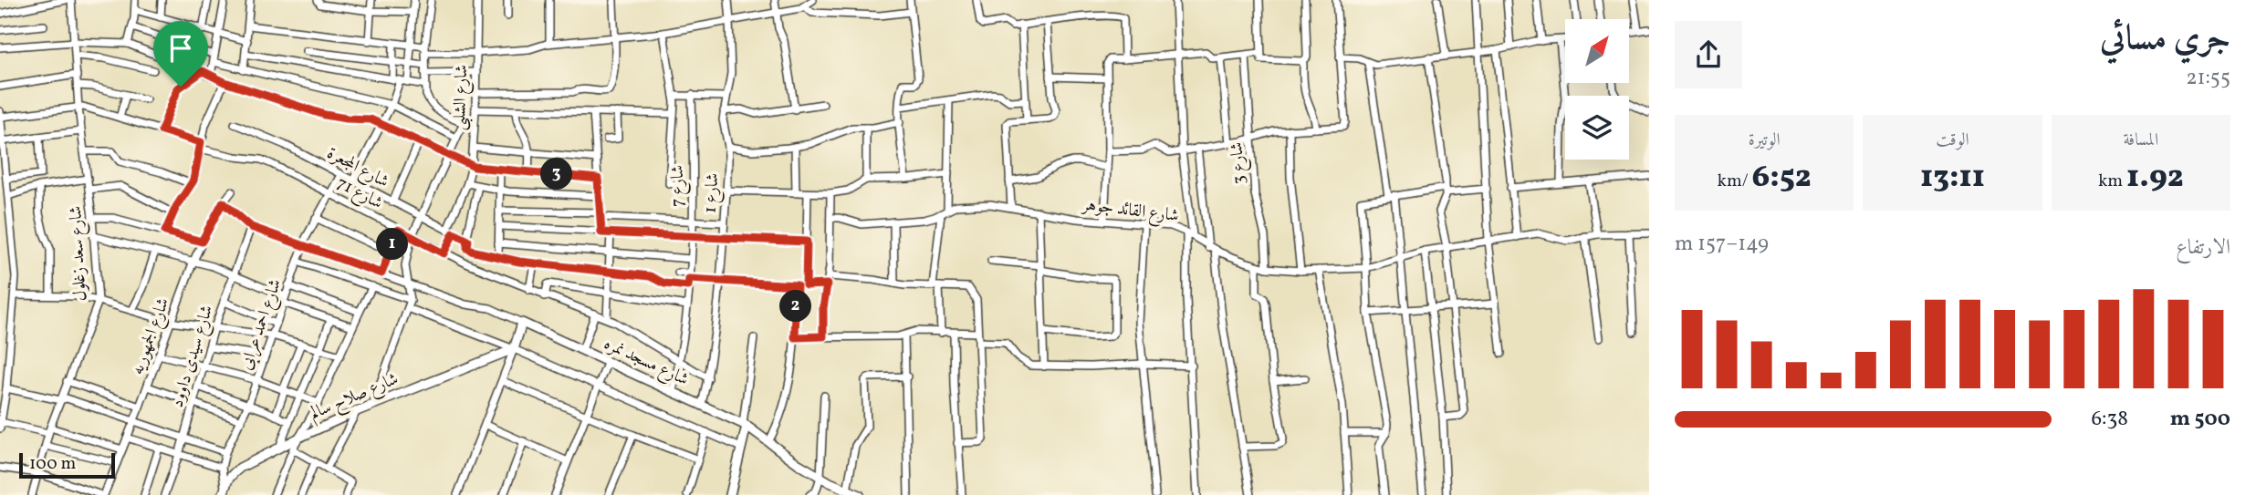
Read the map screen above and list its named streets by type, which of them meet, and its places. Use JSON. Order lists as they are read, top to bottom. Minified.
{"streets":{"street":["شارع الشلبى","شارع 3","شارع المجعرة","شارع 7","شارع 71","شارع 1","شارع القائد جوهر","شارع سعد زغلول","شارع احمد عرابى","شارع الجمهوريه","شارع سيدى داوود","شارع مسجد نمره","شارع صلاح سالم"]},"crossings":[["شارع الشلبى","شارع المجعرة"],["شارع الشلبى","شارع 71"],["شارع 3","شارع القائد جوهر"],["شارع المجعرة","شارع احمد عرابى"],["شارع 7","شارع 71"],["شارع 7","شارع مسجد نمره"],["شارع 71","شارع 1"],["شارع 71","شارع سعد زغلول"],["شارع 71","شارع احمد عرابى"],["شارع 1","شارع مسجد نمره"],["شارع احمد عرابى","شارع مسجد نمره"],["شارع احمد عرابى","شارع صلاح سالم"],["شارع سيدى داوود","شارع مسجد نمره"]],"scale_bar":"100 m","north":"top right","page":{"heading":["جري مسائي","21:55"],"stats":[["المسافة","1.92 km"],["الوقت","13:11"],["الوتيرة","6:52 /km"]],"pins":["3","1","2"],"chart":["الارتفاع","149–157 m"],"list":[{"name":"500 m","note":"6:38"}],"scale":"100 m"}}
